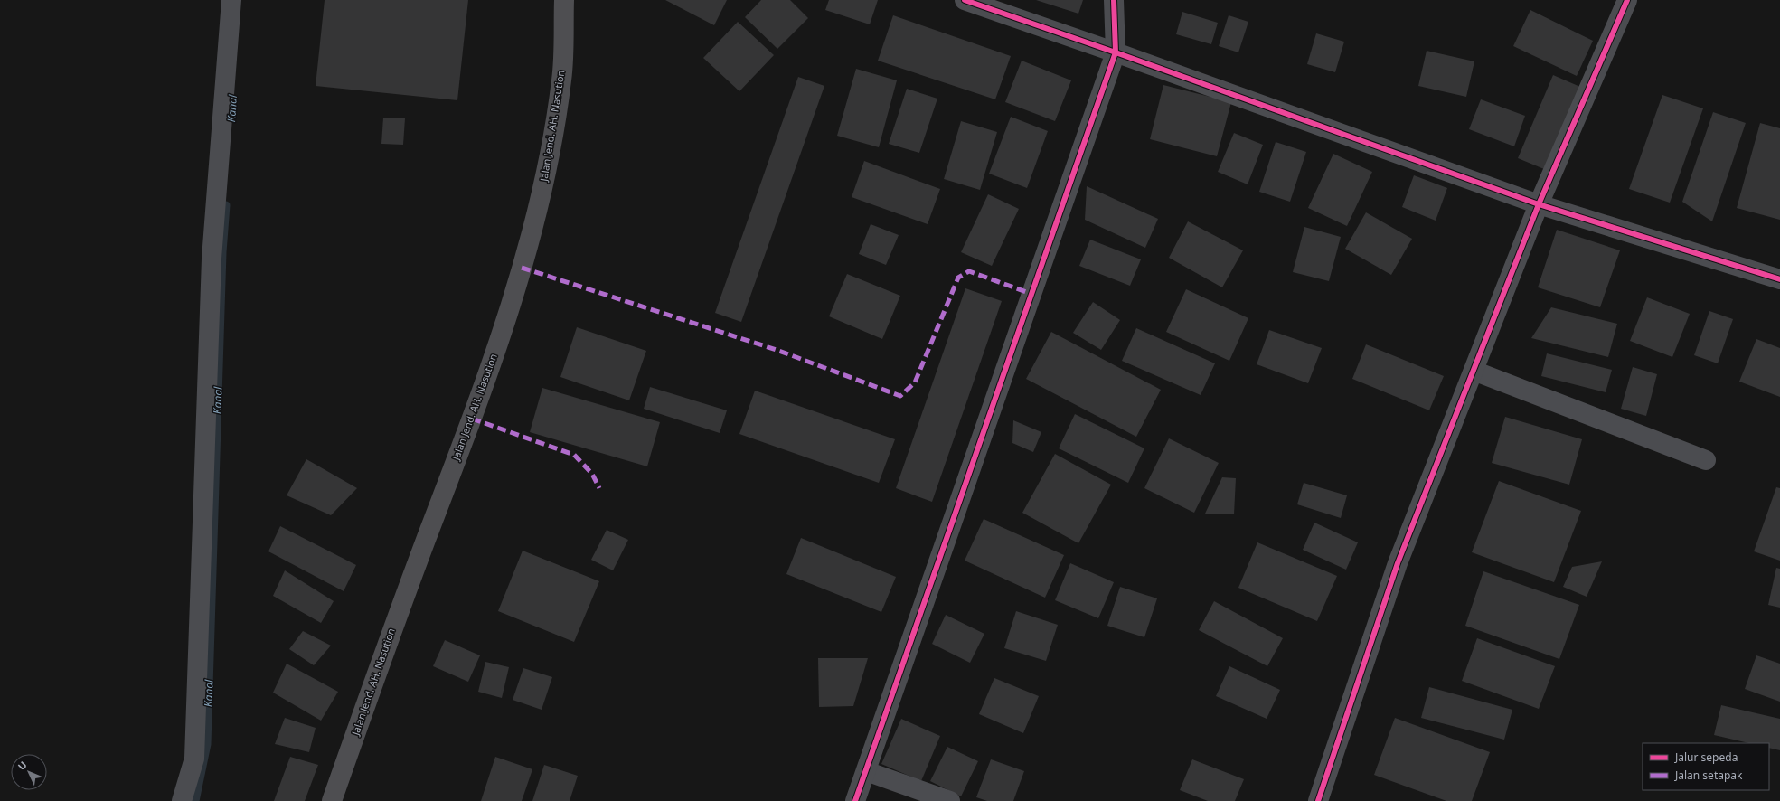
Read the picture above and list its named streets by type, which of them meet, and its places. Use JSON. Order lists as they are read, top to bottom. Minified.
{"streets":{"highway":["Jalan Jend. AH. Nasution"]},"water":["Kanal"],"legend":["Jalur sepeda","Jalan setapak"],"north":"top left"}
